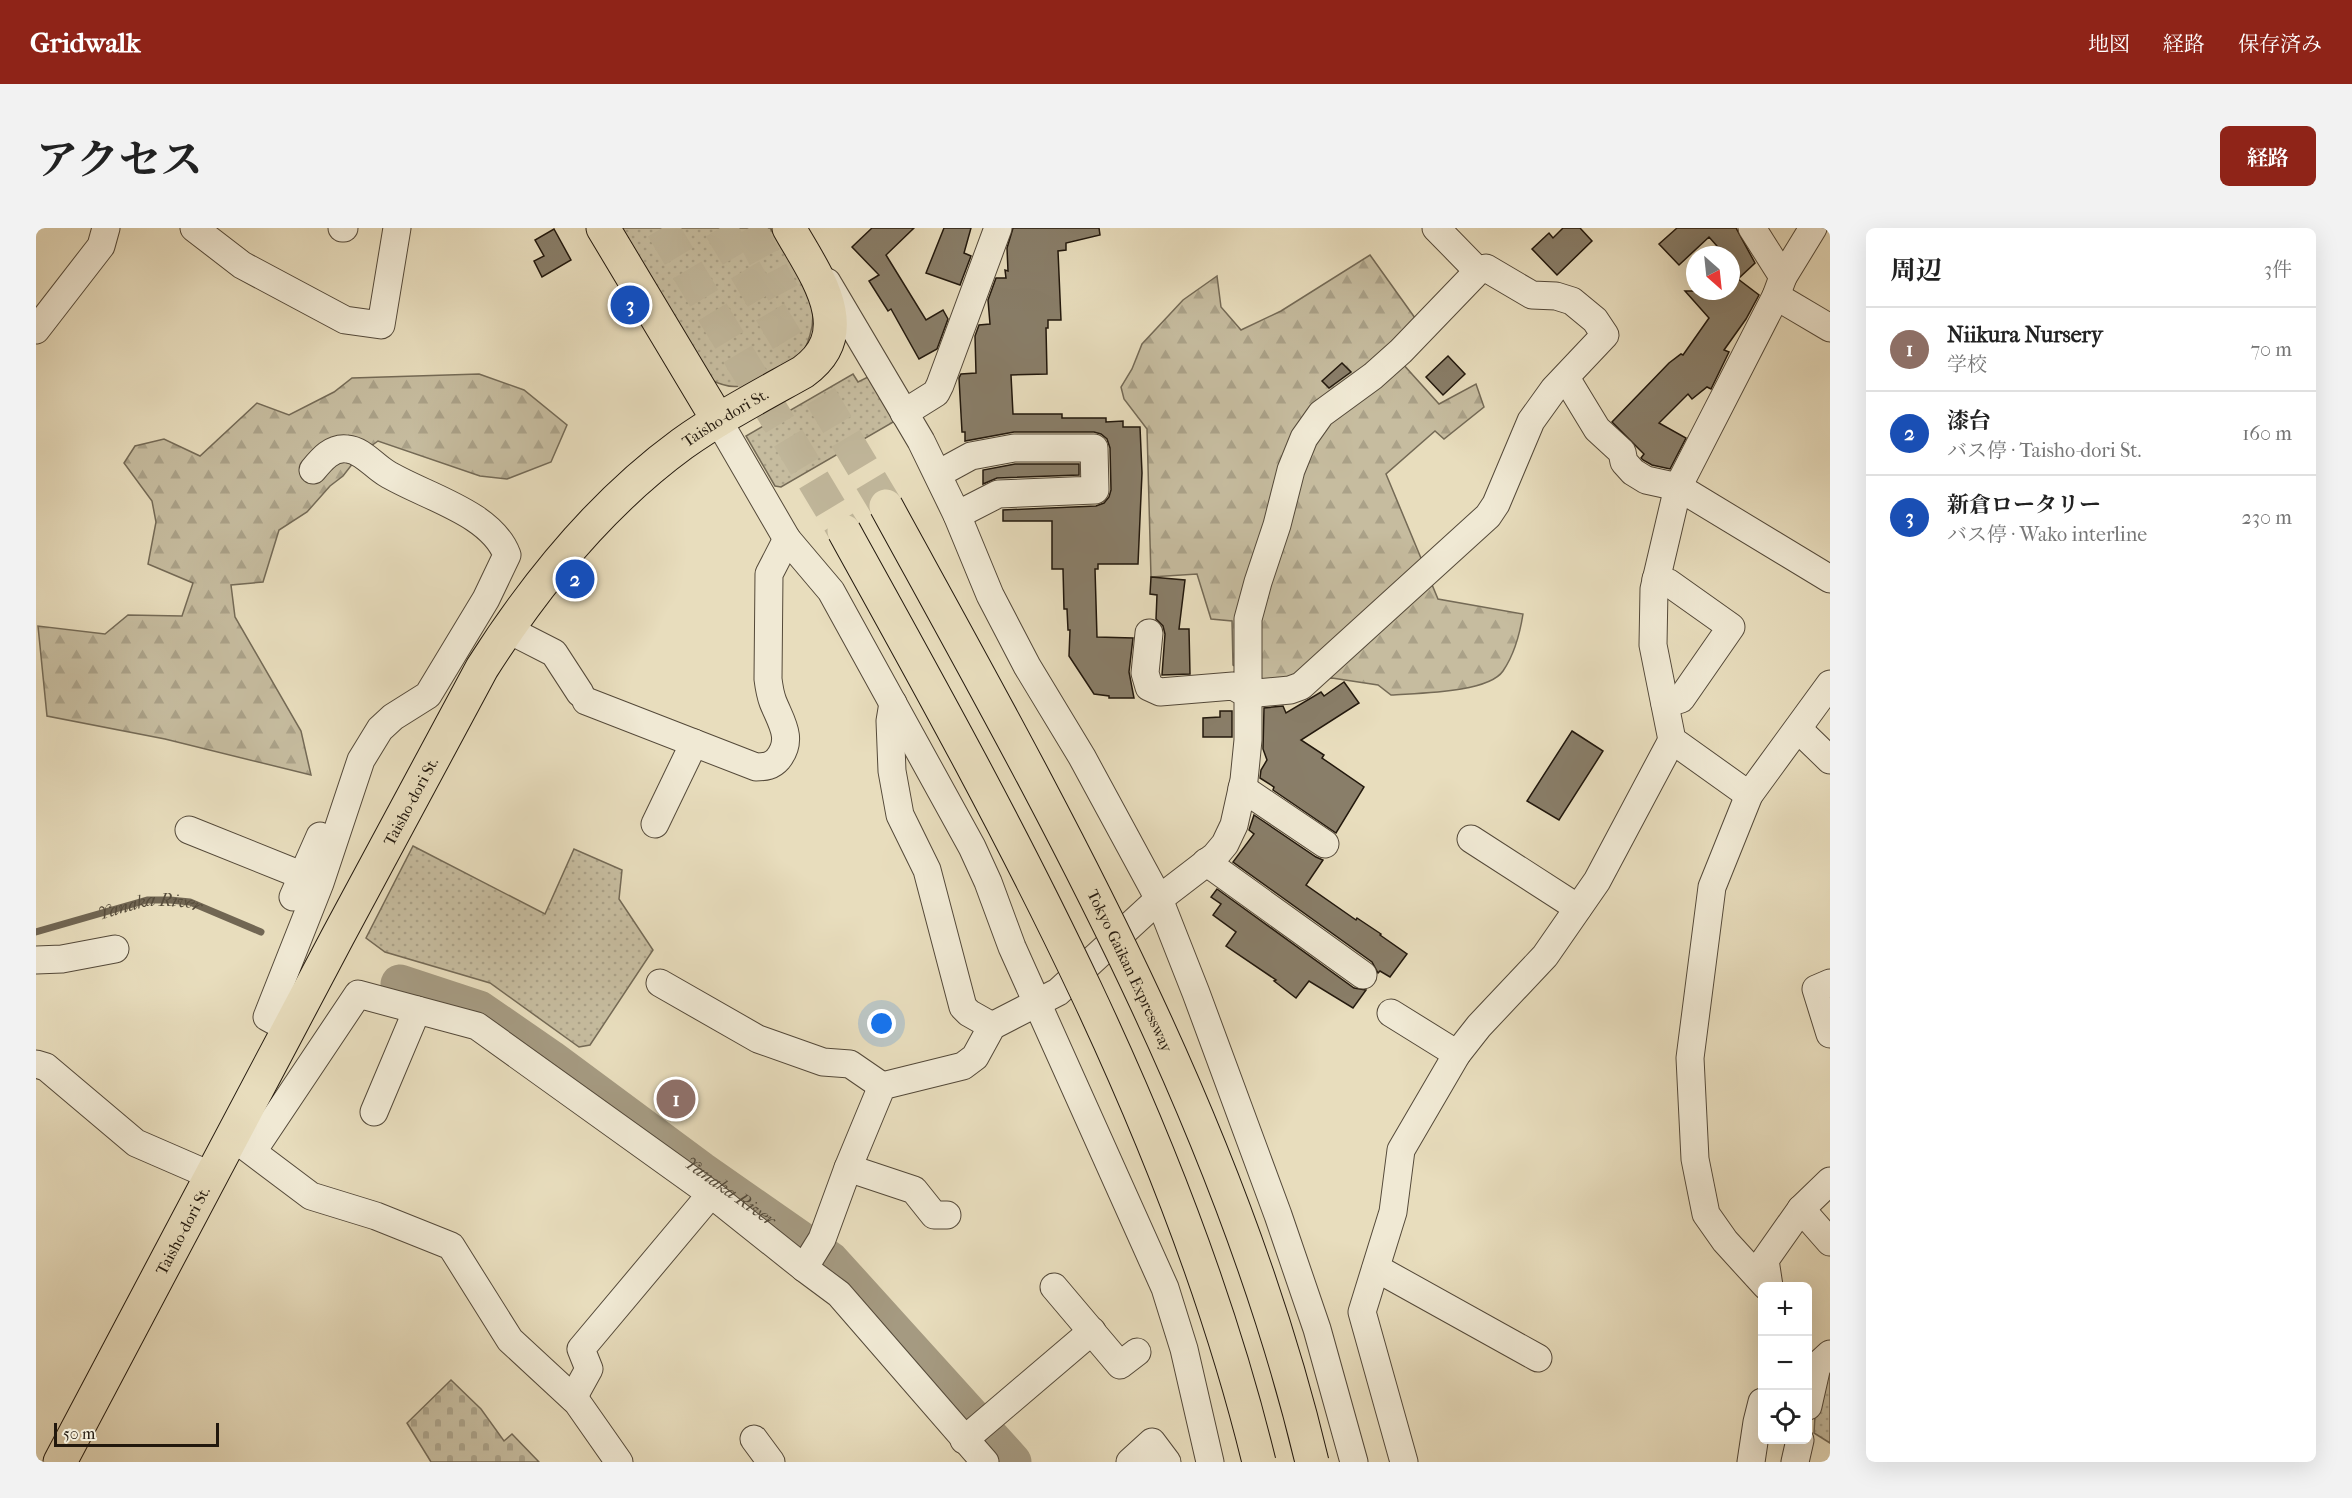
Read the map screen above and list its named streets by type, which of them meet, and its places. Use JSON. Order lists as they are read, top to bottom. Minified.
{"streets":{"main road":["Taisho-dori St.","Tokyo Gaikan Expressway"]},"water":["Yanaka River"],"scale_bar":"50 m","north":"bottom right","page":{"header":"Gridwalk","nav":["地図","経路","保存済み"],"title":"アクセス","buttons":"経路","heading":["周辺","3件"],"pins":["3","2","1"],"list":[{"mark":"1","name":"Niikura Nursery","note":"学校","value":"70 m"},{"mark":"2","name":"漆台","note":"バス停 · Taisho-dori St.","value":"160 m"},{"mark":"3","name":"新倉ロータリー","note":"バス停 · Wako interline","value":"230 m"}],"map_buttons":["+","−"],"scale":"50 m"}}
